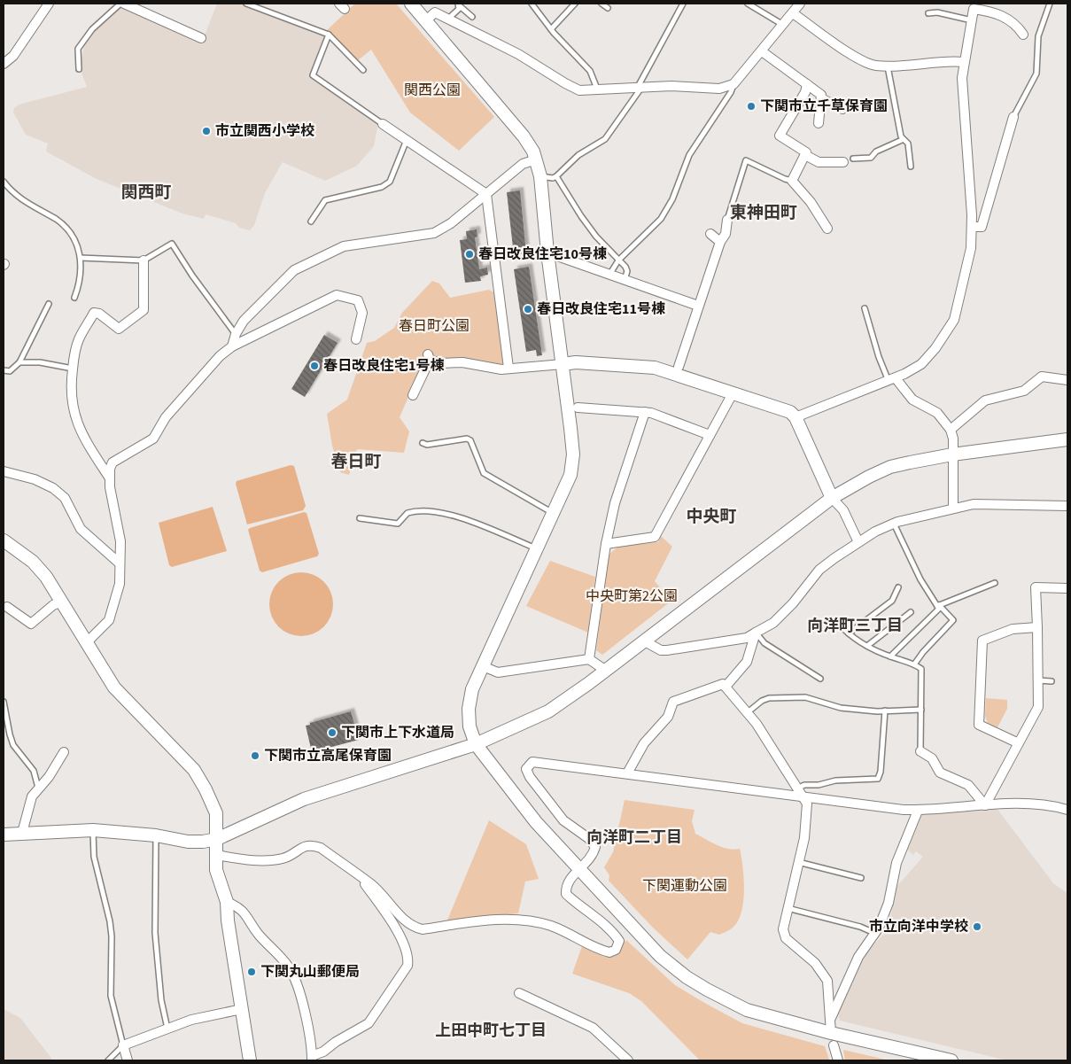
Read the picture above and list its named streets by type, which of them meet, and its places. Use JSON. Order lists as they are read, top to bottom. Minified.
{"districts":["関西町","東神田町","春日町","中央町","向洋町三丁目","向洋町二丁目","上田中町七丁目"],"parks":["関西公園","春日町公園","中央町第2公園","下関運動公園"],"places":["下関市立千草保育園","市立関西小学校","春日改良住宅10号棟","春日改良住宅11号棟","春日改良住宅1号棟","下関市上下水道局","下関市立高尾保育園","市立向洋中学校","下関丸山郵便局"]}
